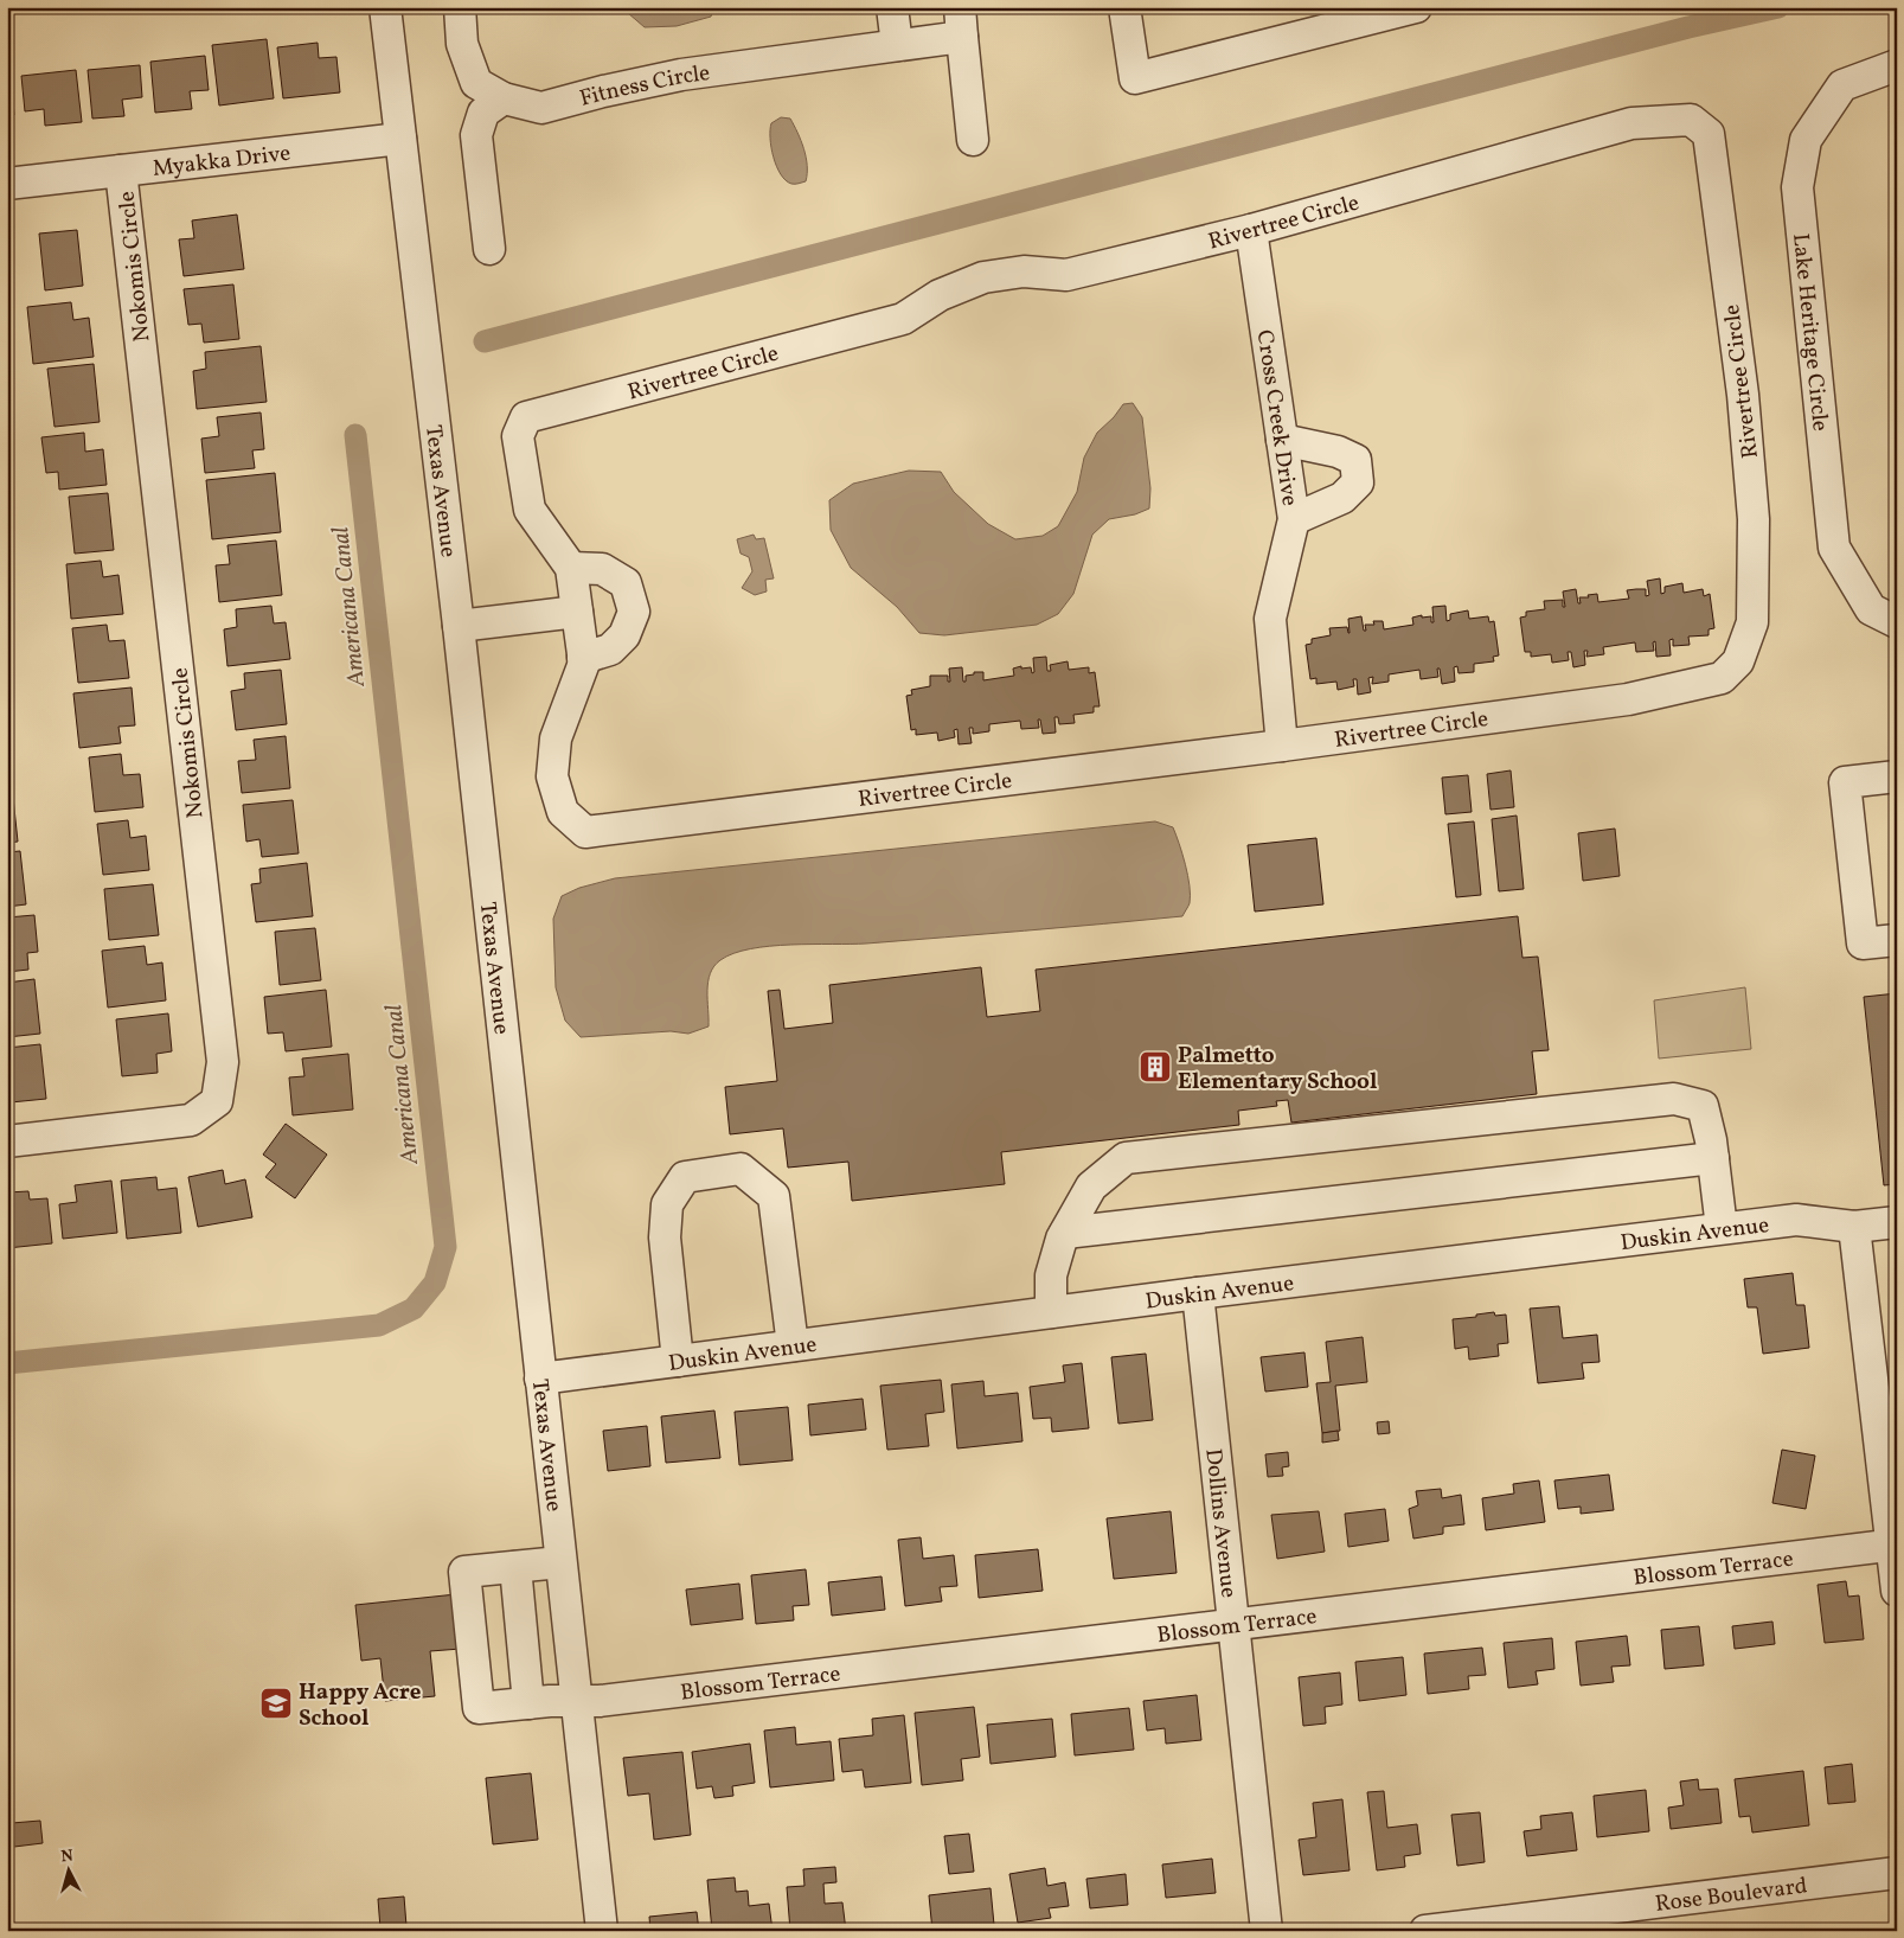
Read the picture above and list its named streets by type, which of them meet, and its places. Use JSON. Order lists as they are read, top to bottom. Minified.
{"streets":{"street":["Fitness Circle","Myakka Drive","Rivertree Circle","Nokomis Circle","Lake Heritage Circle","Cross Creek Drive","Texas Avenue","Duskin Avenue","Dollins Avenue","Blossom Terrace","Rose Boulevard"]},"crossings":[["Myakka Drive","Nokomis Circle"],["Myakka Drive","Texas Avenue"],["Rivertree Circle","Cross Creek Drive"],["Texas Avenue","Duskin Avenue"],["Texas Avenue","Blossom Terrace"],["Duskin Avenue","Dollins Avenue"],["Dollins Avenue","Blossom Terrace"]],"water":["Americana Canal"],"places":{"building":["Palmetto Elementary School"],"school or university":["Happy Acre School"]},"north":"top"}
